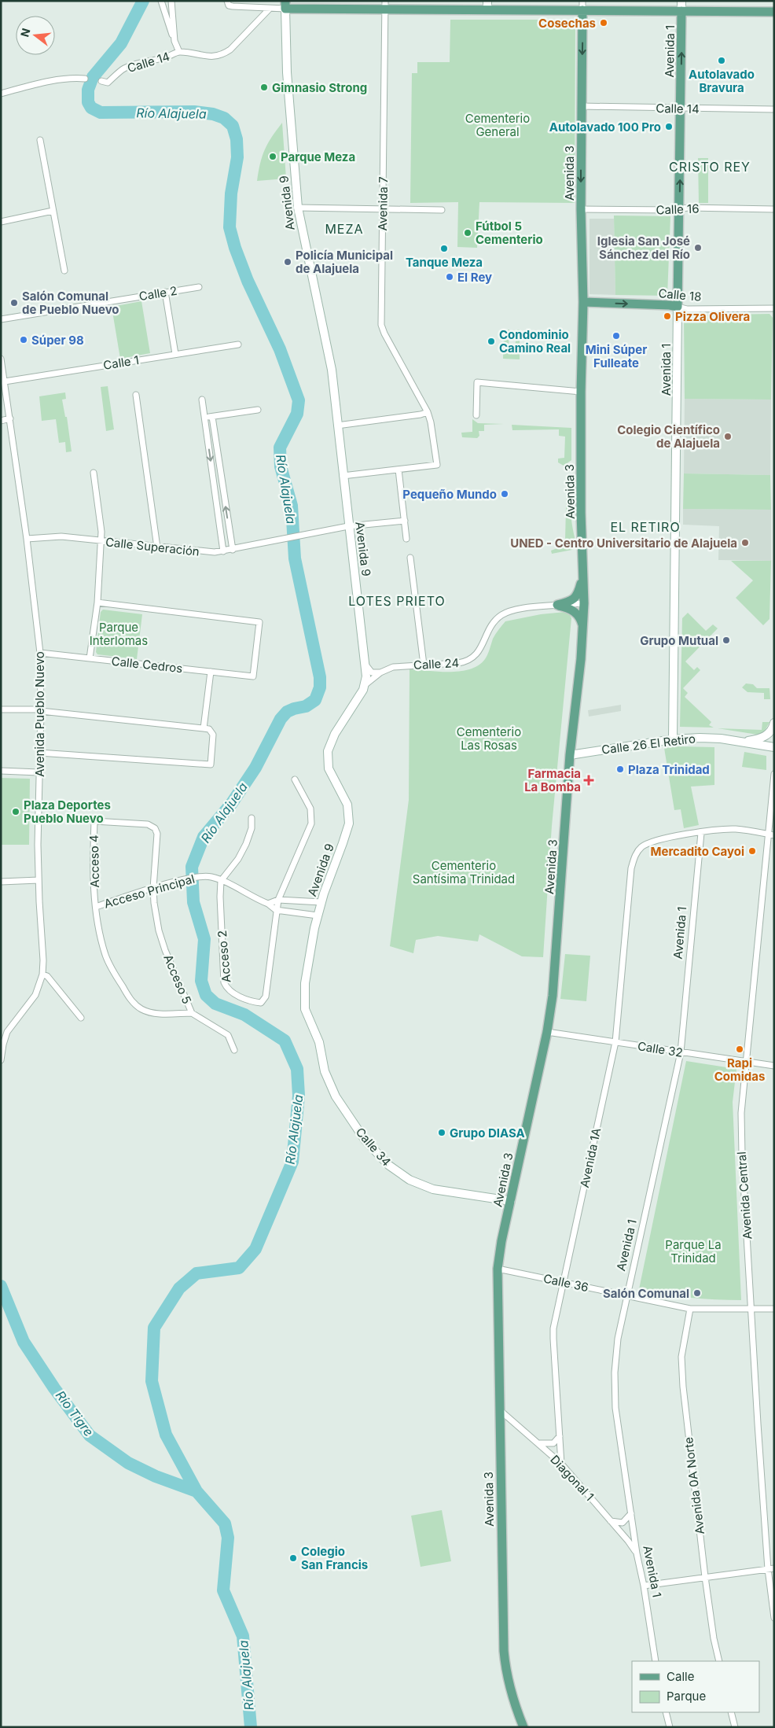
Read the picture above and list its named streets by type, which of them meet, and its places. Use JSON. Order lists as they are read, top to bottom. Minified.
{"streets":{"main road":["Avenida 1","Avenida 3","Calle 18"],"street":["Calle 14","Avenida 9","Avenida 7","Calle 16","Calle 2","Calle 1","Calle Superación","Calle 24","Calle Cedros","Avenida Pueblo Nuevo","Calle 26 El Retiro","Acceso 4","Acceso Principal","Acceso 2","Acceso 5","Calle 32","Calle 34","Avenida 1A","Avenida Central","Calle 36","Diagonal 1","Avenida 0A Norte"]},"crossings":[["Avenida 1","Calle 14"],["Avenida 1","Calle 16"],["Avenida 1","Calle 18"],["Avenida 1","Calle 26 El Retiro"],["Avenida 1","Calle 32"],["Avenida 1","Avenida 1A"],["Avenida 1","Calle 36"],["Avenida 1","Diagonal 1"],["Calle 14","Avenida 3"],["Avenida 3","Calle 16"],["Avenida 3","Calle 18"],["Avenida 3","Calle 24"],["Avenida 3","Calle 26 El Retiro"],["Avenida 3","Calle 32"],["Avenida 3","Calle 34"],["Avenida 3","Calle 36"],["Avenida 3","Diagonal 1"],["Avenida 9","Calle Superación"],["Avenida 9","Calle 24"],["Avenida 9","Acceso Principal"],["Avenida 9","Calle 34"],["Calle 1","Avenida Pueblo Nuevo"],["Calle Superación","Avenida Pueblo Nuevo"],["Calle Cedros","Avenida Pueblo Nuevo"],["Acceso 4","Acceso Principal"],["Acceso 4","Acceso 5"],["Acceso Principal","Acceso 2"],["Acceso Principal","Acceso 5"],["Calle 32","Avenida 1A"],["Calle 32","Avenida Central"],["Avenida 1A","Calle 36"],["Avenida 1A","Diagonal 1"],["Avenida Central","Calle 36"],["Calle 36","Avenida 0A Norte"]],"one_way":["Calle 18"],"districts":["CRISTO REY","MEZA","EL RETIRO","LOTES PRIETO"],"water":["Río Alajuela","Río Tigre"],"parks":["Cementerio General","Parque Interlomas","Cementerio Las Rosas","Cementerio Santísima Trinidad","Parque La Trinidad"],"places":{"other":["Cosechas","Autolavado Bravura","Gimnasio Strong","Autolavado 100 Pro","Parque Meza","Fútbol 5 Cementerio","Iglesia San José Sánchez del Río","Tanque Meza","Policía Municipal de Alajuela","El Rey","Salón Comunal de Pueblo Nuevo","Pizza Olivera","Mini Súper Fulleate","Súper 98","Condominio Camino Real","Colegio Científico de Alajuela","Pequeño Mundo","UNED - Centro Universitario de Alajuela","Grupo Mutual","Plaza Trinidad","Plaza Deportes Pueblo Nuevo","Mercadito Cayoi","Rapi Comidas","Grupo DIASA","Salón Comunal","Colegio San Francis"],"health":["Farmacia La Bomba"]},"legend":["Calle","Parque"],"north":"left"}
